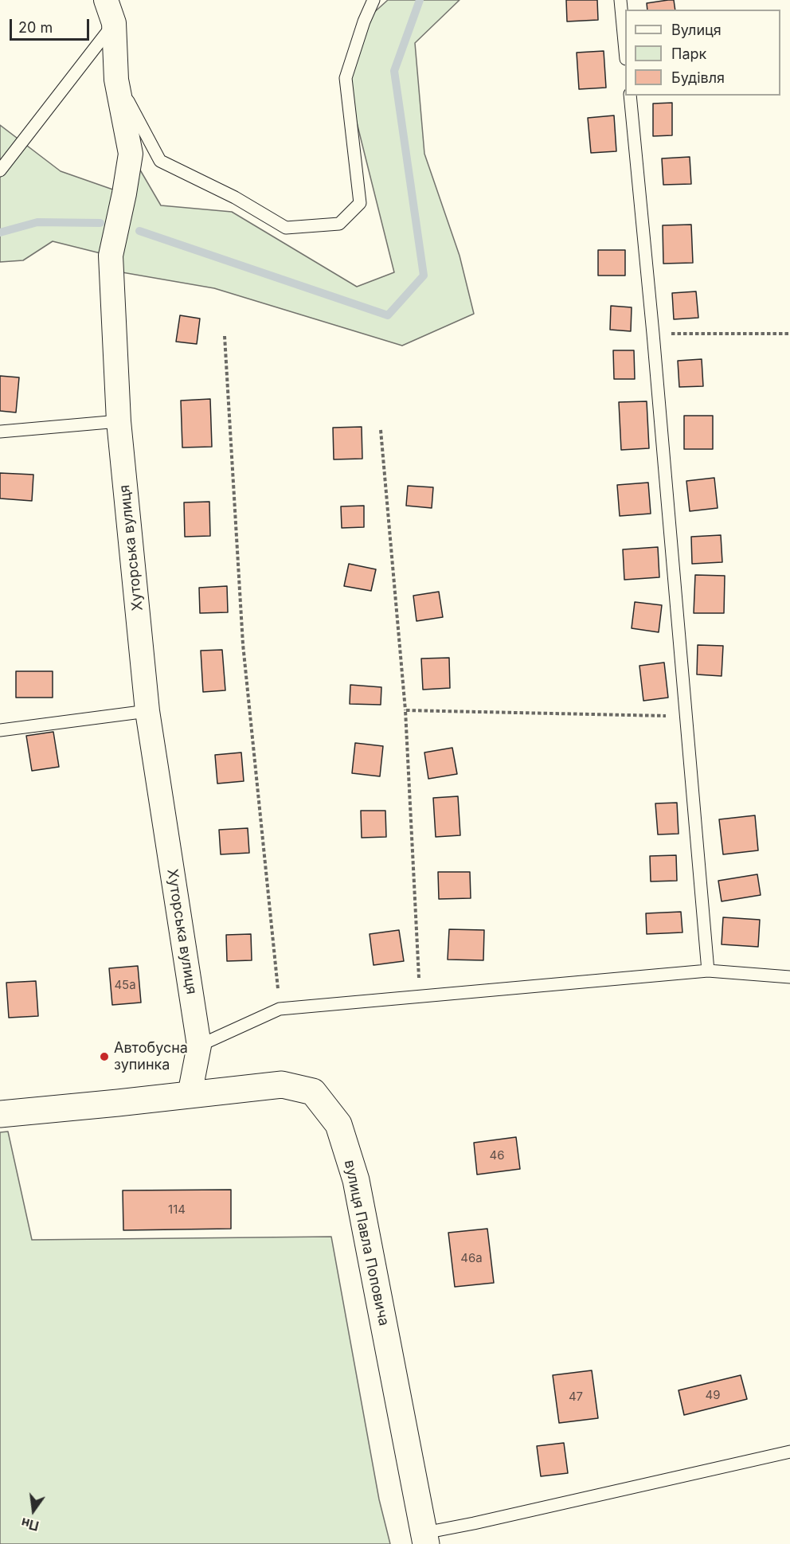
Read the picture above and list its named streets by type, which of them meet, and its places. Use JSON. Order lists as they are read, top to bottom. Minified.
{"streets":{"street":["Хуторська вулиця","вулиця Павла Поповича"]},"crossings":[["Хуторська вулиця","вулиця Павла Поповича"]],"places":["Автобусна зупинка"],"house_numbers":["45а","46","114","46а","49","47"],"legend":["Вулиця","Парк","Будівля"],"scale_bar":"20 m","north":"bottom"}
